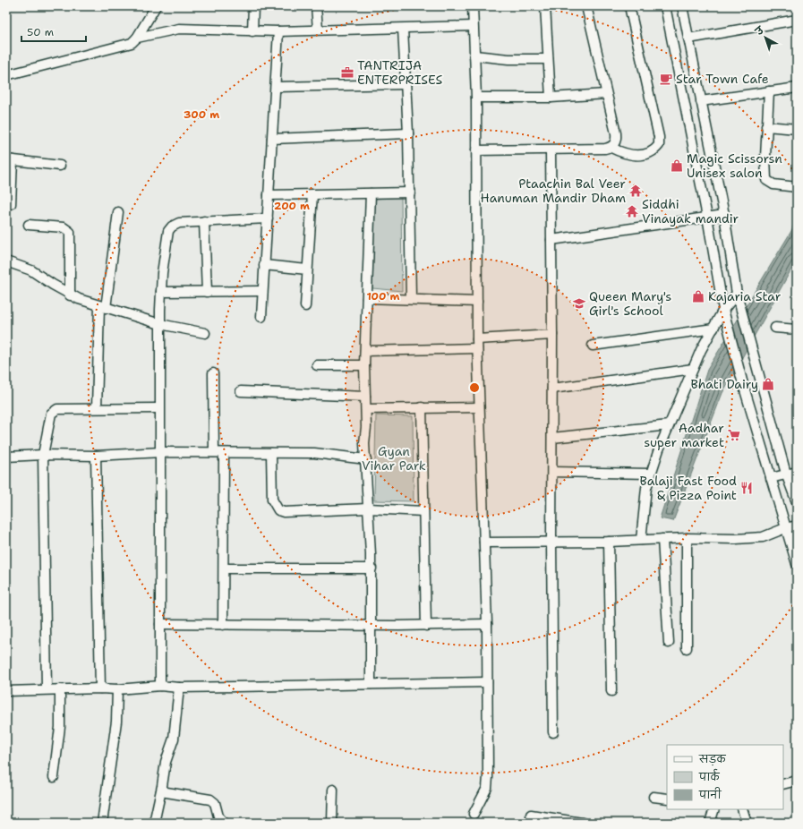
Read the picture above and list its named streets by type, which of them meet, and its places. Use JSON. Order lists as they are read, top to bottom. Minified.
{"parks":["Gyan Vihar Park"],"places":{"office":["TANTRIJA ENTERPRISES"],"cafe":["Star Town Cafe"],"shop":["Magic Scissorsn Unisex salon","Kajaria Star","Bhati Dairy"],"temple":["Ptaachin Bal Veer Hanuman Mandir Dham","Siddhi Vinayak mandir"],"school or university":["Queen Mary's Girl's School"],"supermarket":["Aadhar super market"],"restaurant":["Balaji Fast Food & Pizza Point"]},"legend":["सड़क","पार्क","पानी"],"scale_bar":"50 m","north":"top left","rings":["300 m","200 m","100 m"]}
